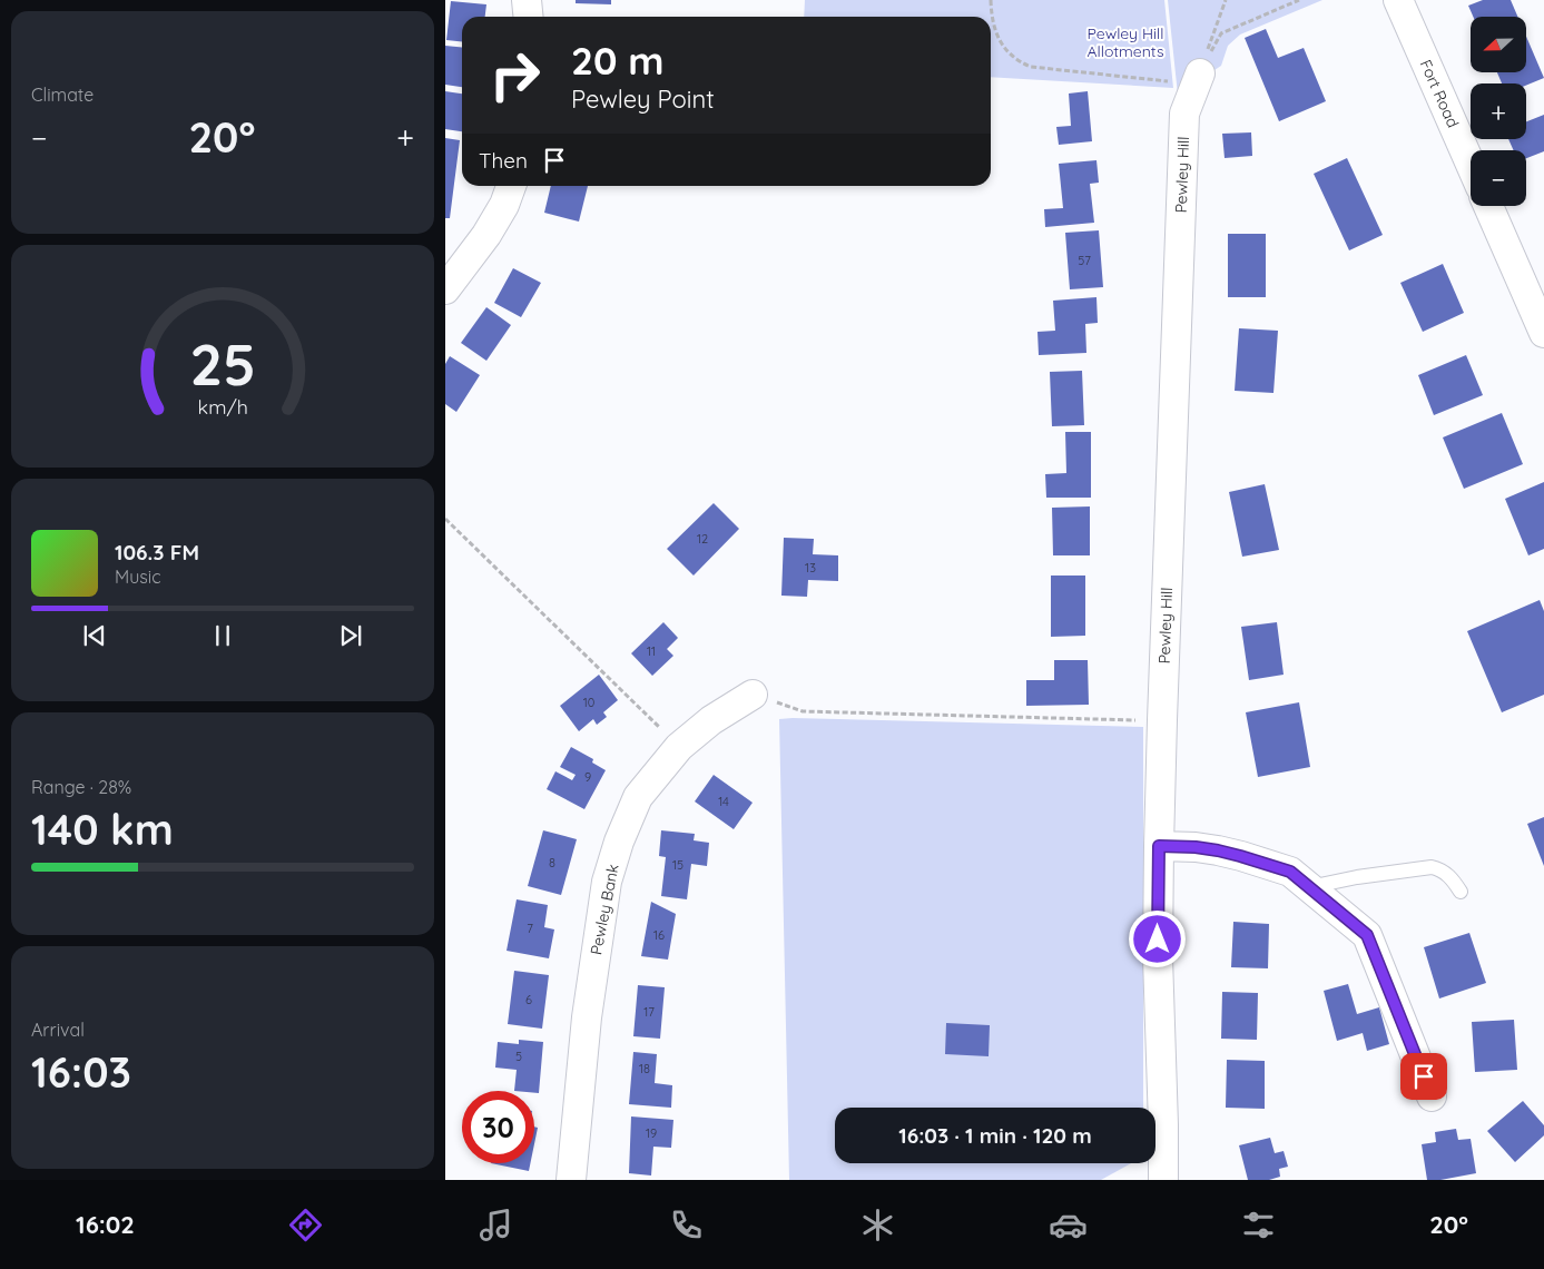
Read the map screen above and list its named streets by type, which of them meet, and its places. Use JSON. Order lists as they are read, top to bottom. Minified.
{"streets":{"street":["Fort Road","Pewley Hill","Pewley Bank"]},"parks":["Pewley Hill Allotments"],"house_numbers":["57","12","13","11","10","9","14","8","15","7","16","6","17","5","18","19"],"north":"left","page":{"tile":["Climate",["Range · 28%","140 km"],["Arrival","16:03"]],"map_buttons":["+","−"],"turn":["20 m","Pewley Point"],"heat":["−","20°","+"],"then":"Then","song":["106.3 FM","Music"],"limit":"30","trip":"16:03 · 1 min · 120 m","tabs":["16:02","20°"],"gauge":["25","km/h"]}}
